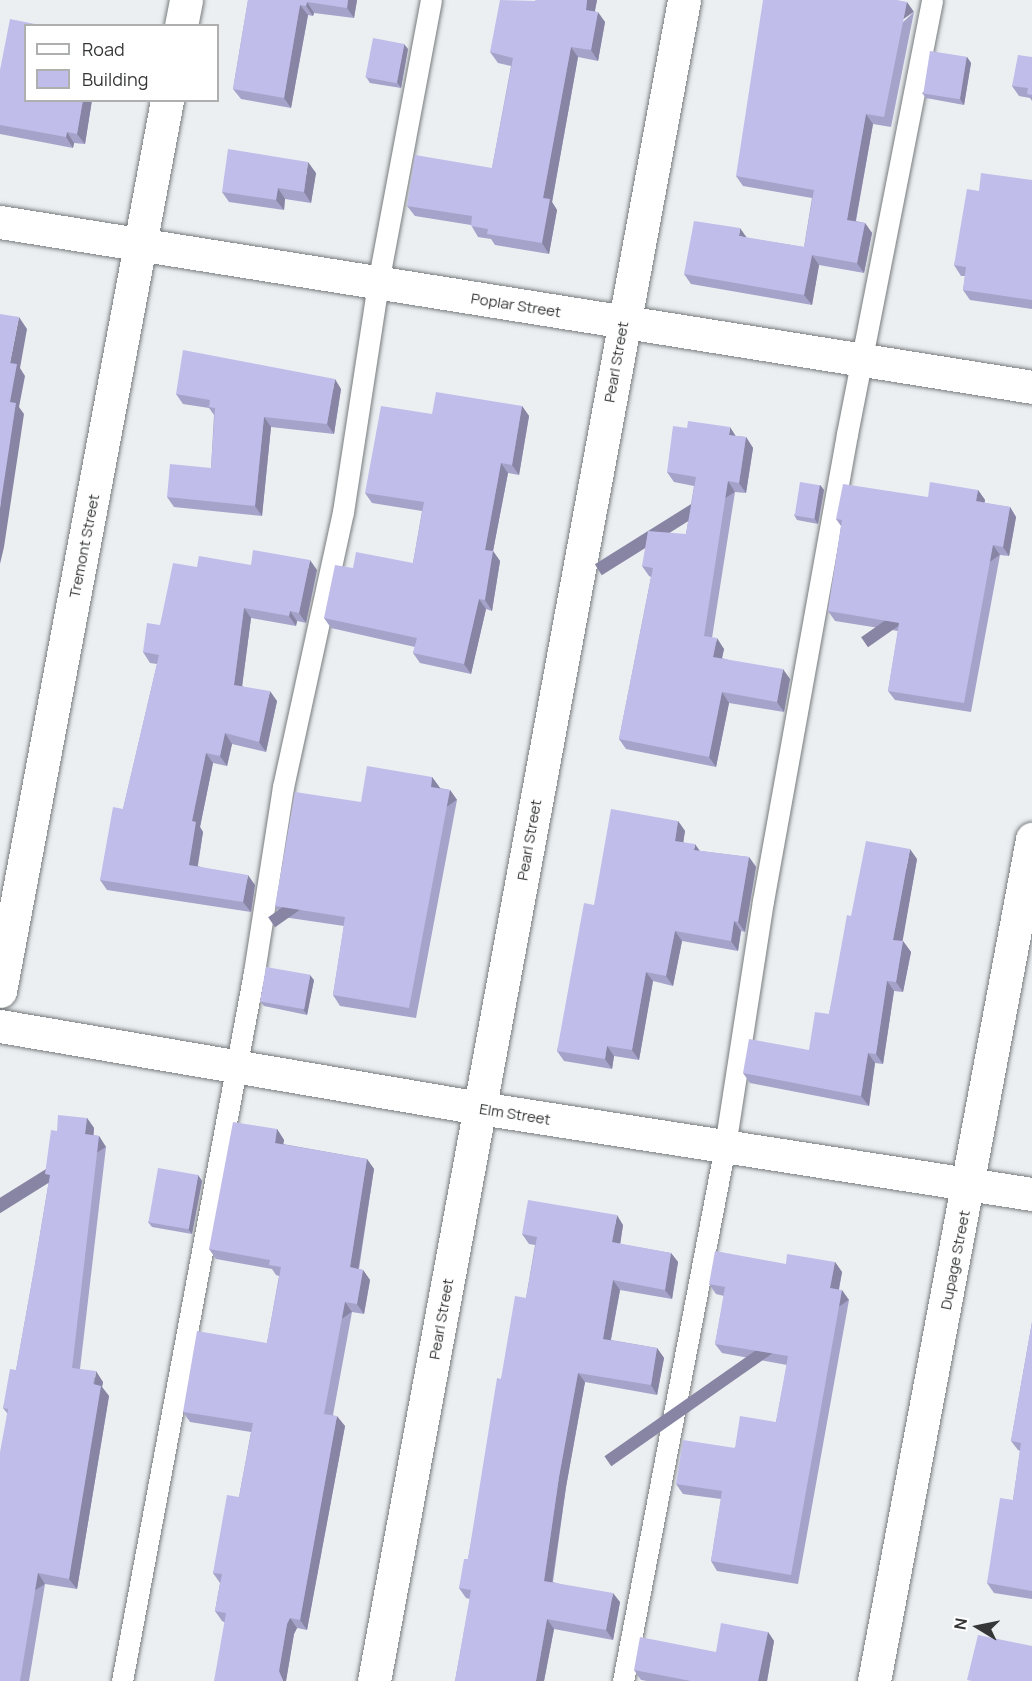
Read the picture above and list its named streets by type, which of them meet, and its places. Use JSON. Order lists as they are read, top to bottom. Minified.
{"streets":{"street":["Poplar Street","Pearl Street","Tremont Street","Elm Street","Dupage Street"]},"crossings":[["Poplar Street","Pearl Street"],["Poplar Street","Tremont Street"],["Pearl Street","Elm Street"],["Elm Street","Dupage Street"]],"legend":["Road","Building"],"north":"left"}
